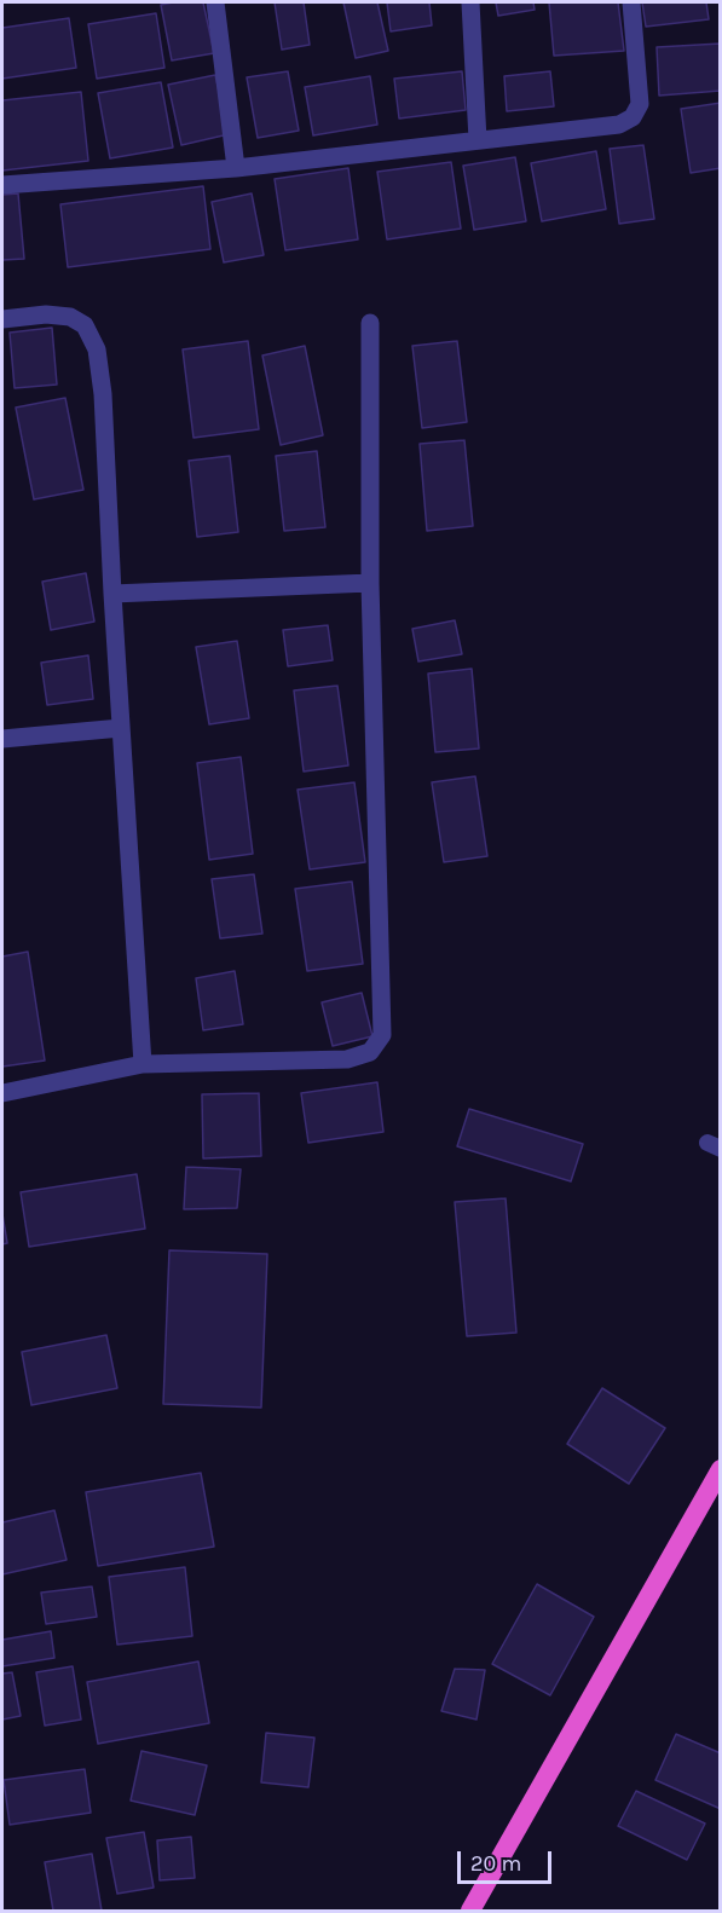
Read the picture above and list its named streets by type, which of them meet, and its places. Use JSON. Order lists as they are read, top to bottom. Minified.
{"scale_bar":"20 m"}
